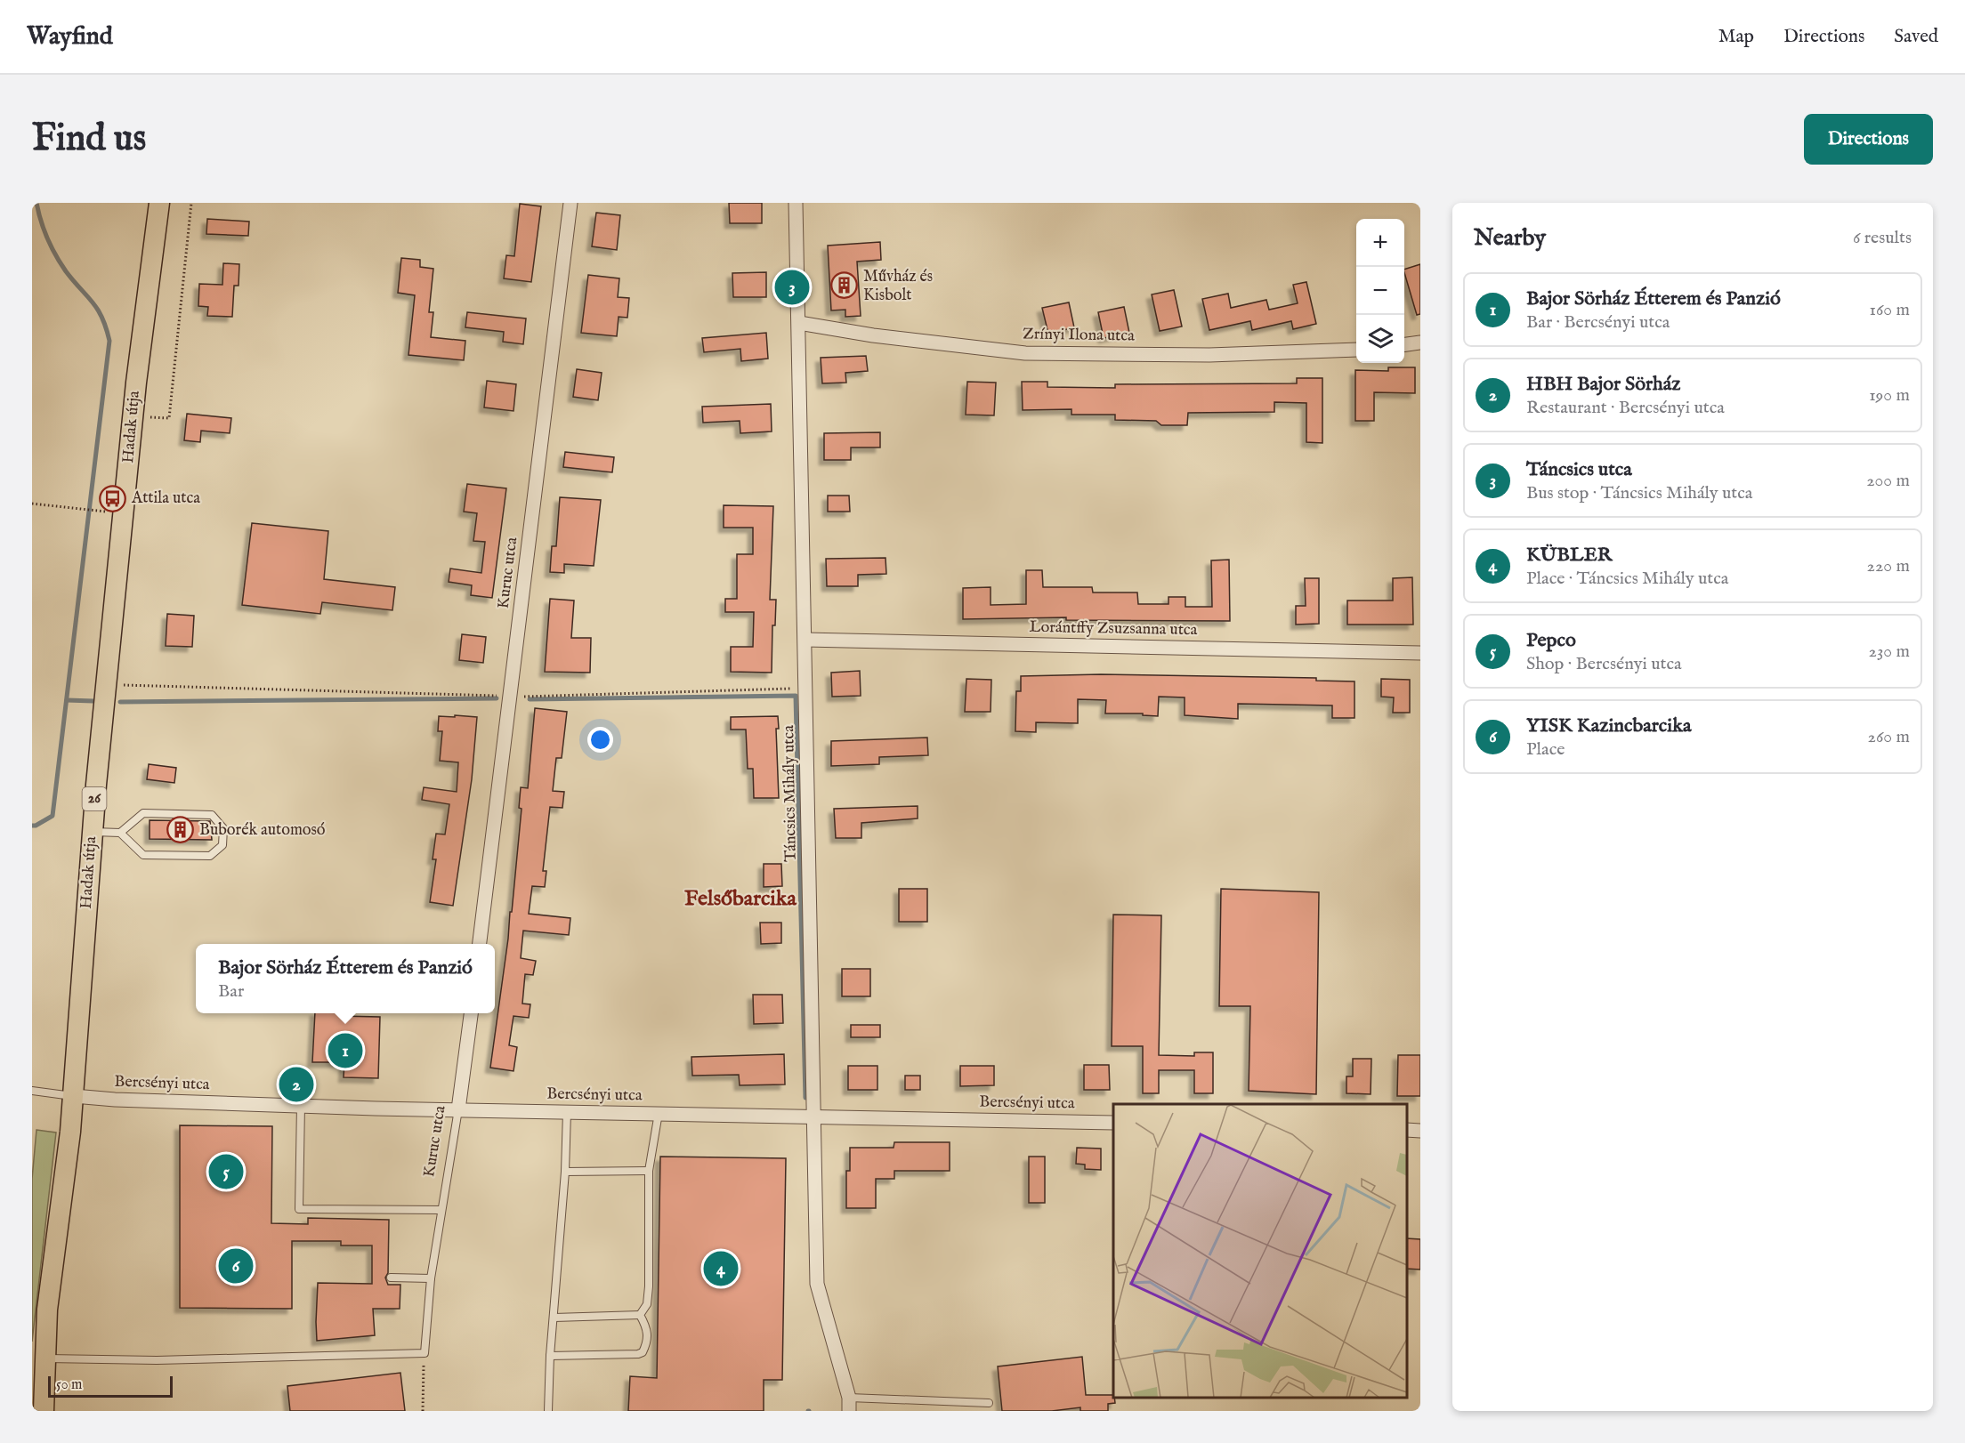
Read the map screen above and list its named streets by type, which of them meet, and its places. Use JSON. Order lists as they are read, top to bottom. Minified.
{"streets":{"main road":["Hadak útja","26"],"street":["Zrínyi Ilona utca","Kuruc utca","Lorántffy Zsuzsanna utca","Táncsics Mihály utca","Bercsényi utca"]},"crossings":[["Zrínyi Ilona utca","Táncsics Mihály utca"],["Hadak útja","Bercsényi utca"],["Kuruc utca","Bercsényi utca"],["Lorántffy Zsuzsanna utca","Táncsics Mihály utca"],["Táncsics Mihály utca","Bercsényi utca"]],"districts":["Felsőbarcika"],"places":{"building":["Művház és Kisbolt","Buborék automosó"],"bus stop":["Attila utca"]},"scale_bar":"50 m","page":{"header":"Wayfind","nav":["Map","Directions","Saved"],"buttons":"Directions","title":"Find us","heading":["Nearby","6 results"],"map_buttons":["+","−"],"pins":["3","1","2","5","6","4"],"list":[{"mark":"1","name":"Bajor Sörház Étterem és Panzió","note":"Bar · Bercsényi utca","value":"160 m"},{"mark":"2","name":"HBH Bajor Sörház","note":"Restaurant · Bercsényi utca","value":"190 m"},{"mark":"3","name":"Táncsics utca","note":"Bus stop · Táncsics Mihály utca","value":"200 m"},{"mark":"4","name":"KÜBLER","note":"Place · Táncsics Mihály utca","value":"220 m"},{"mark":"5","name":"Pepco","note":"Shop · Bercsényi utca","value":"230 m"},{"mark":"6","name":"YISK Kazincbarcika","note":"Place","value":"260 m"}],"popup":["Bajor Sörház Étterem és Panzió","Bar"],"scale":"50 m"}}
